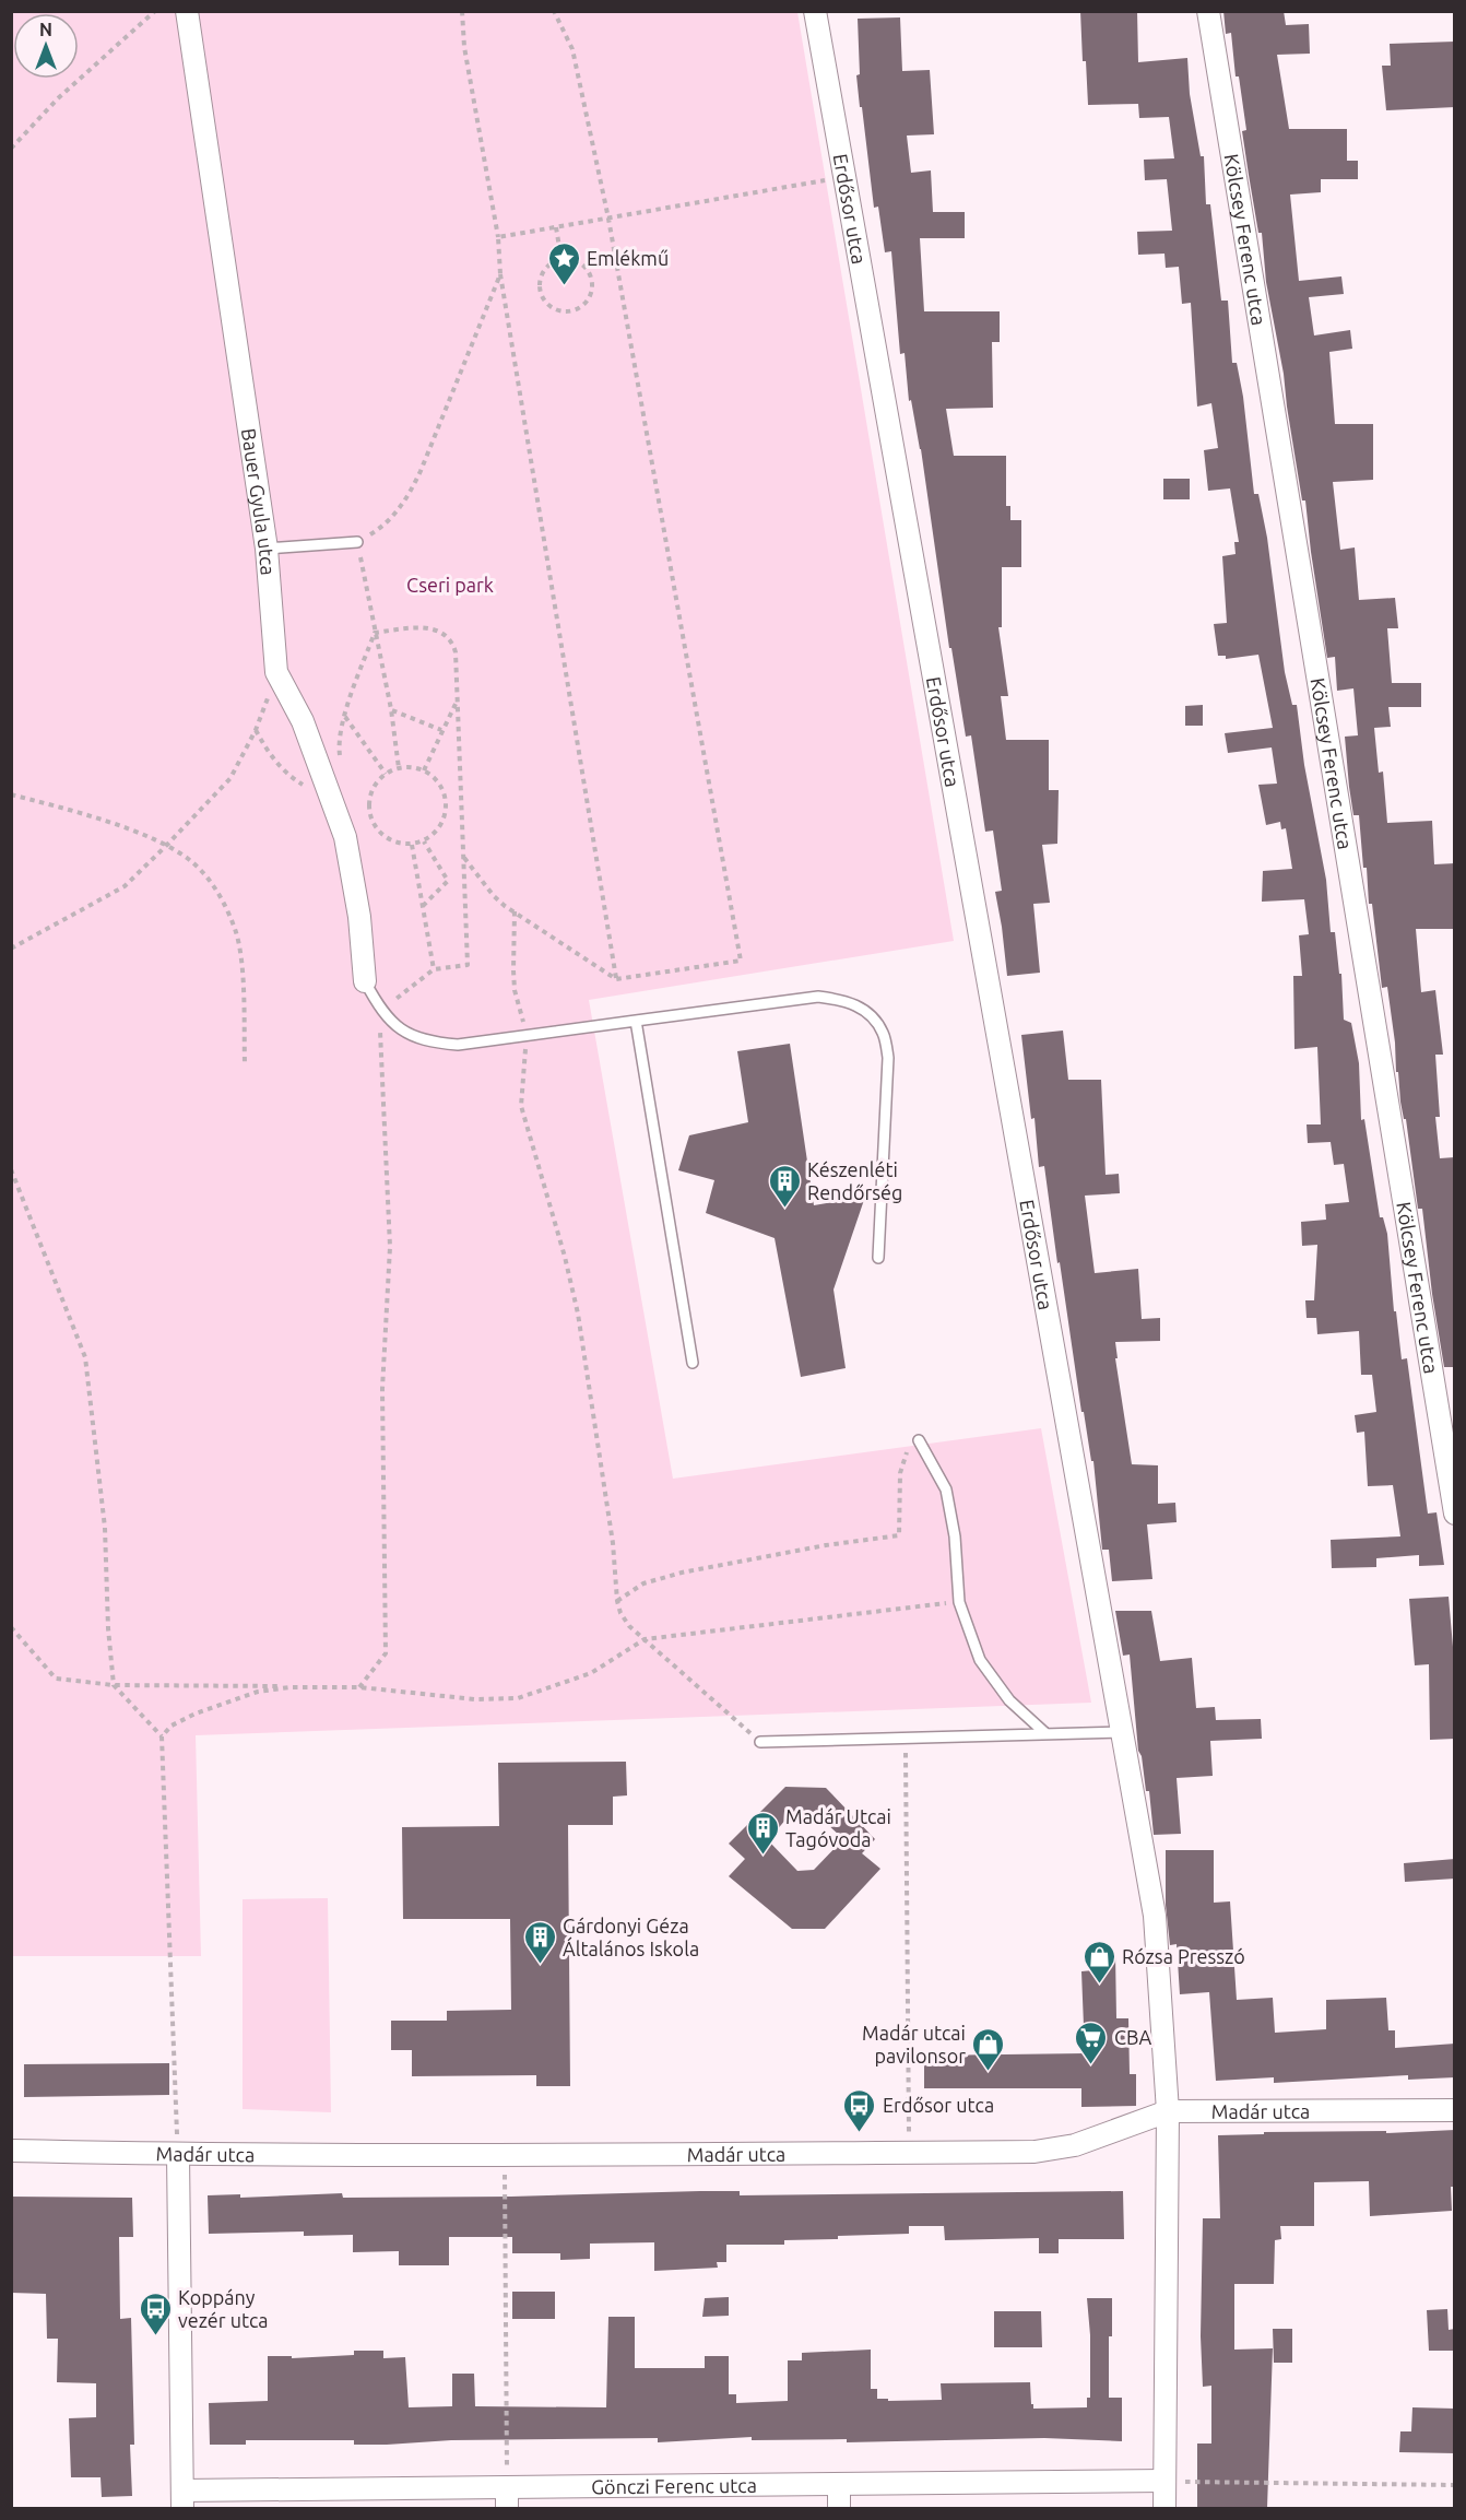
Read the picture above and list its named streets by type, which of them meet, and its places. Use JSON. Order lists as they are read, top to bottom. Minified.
{"streets":{"street":["Erdősor utca","Kölcsey Ferenc utca","Bauer Gyula utca","Madár utca","Gönczi Ferenc utca"]},"crossings":[["Erdősor utca","Madár utca"],["Erdősor utca","Gönczi Ferenc utca"]],"parks":["Cseri park"],"places":{"place":["Emlékmű"],"building":["Készenléti Rendőrség","Madár Utcai Tagóvoda","Gárdonyi Géza Általános Iskola"],"shop":["Rózsa Presszó","Madár utcai pavilonsor"],"supermarket":["CBA"],"bus stop":["Erdősor utca","Koppány vezér utca"]},"north":"top"}
